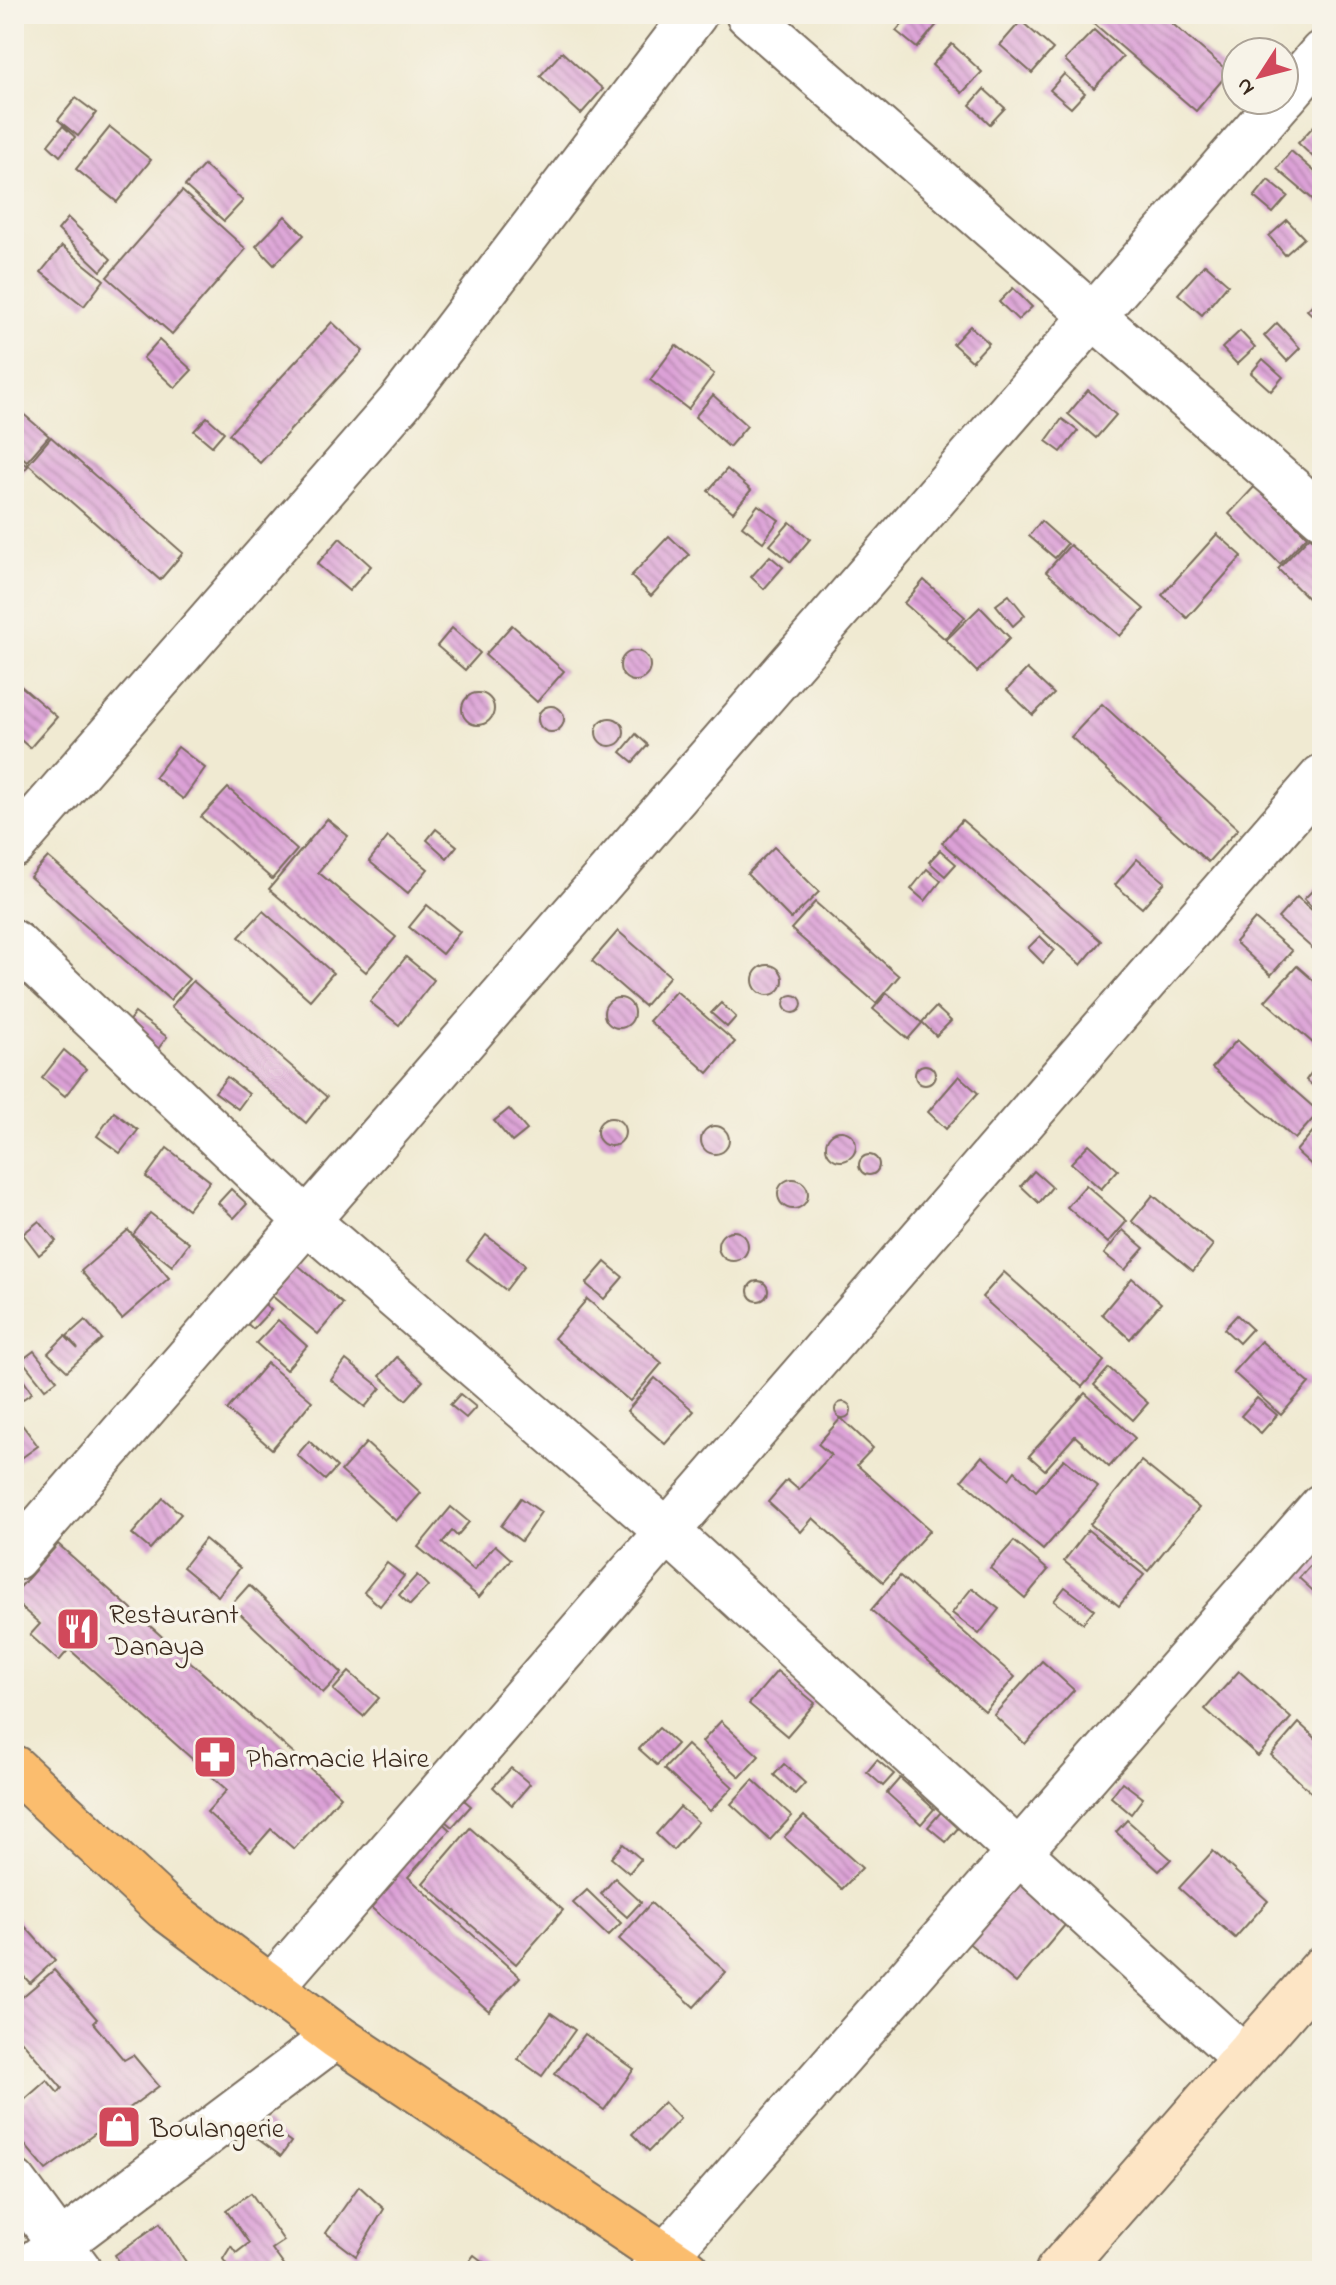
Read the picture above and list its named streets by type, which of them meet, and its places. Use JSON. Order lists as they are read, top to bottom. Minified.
{"places":{"restaurant":["Restaurant Danaya"],"pharmacy":["Pharmacie Haire"],"shop":["Boulangerie"]},"north":"bottom left"}
